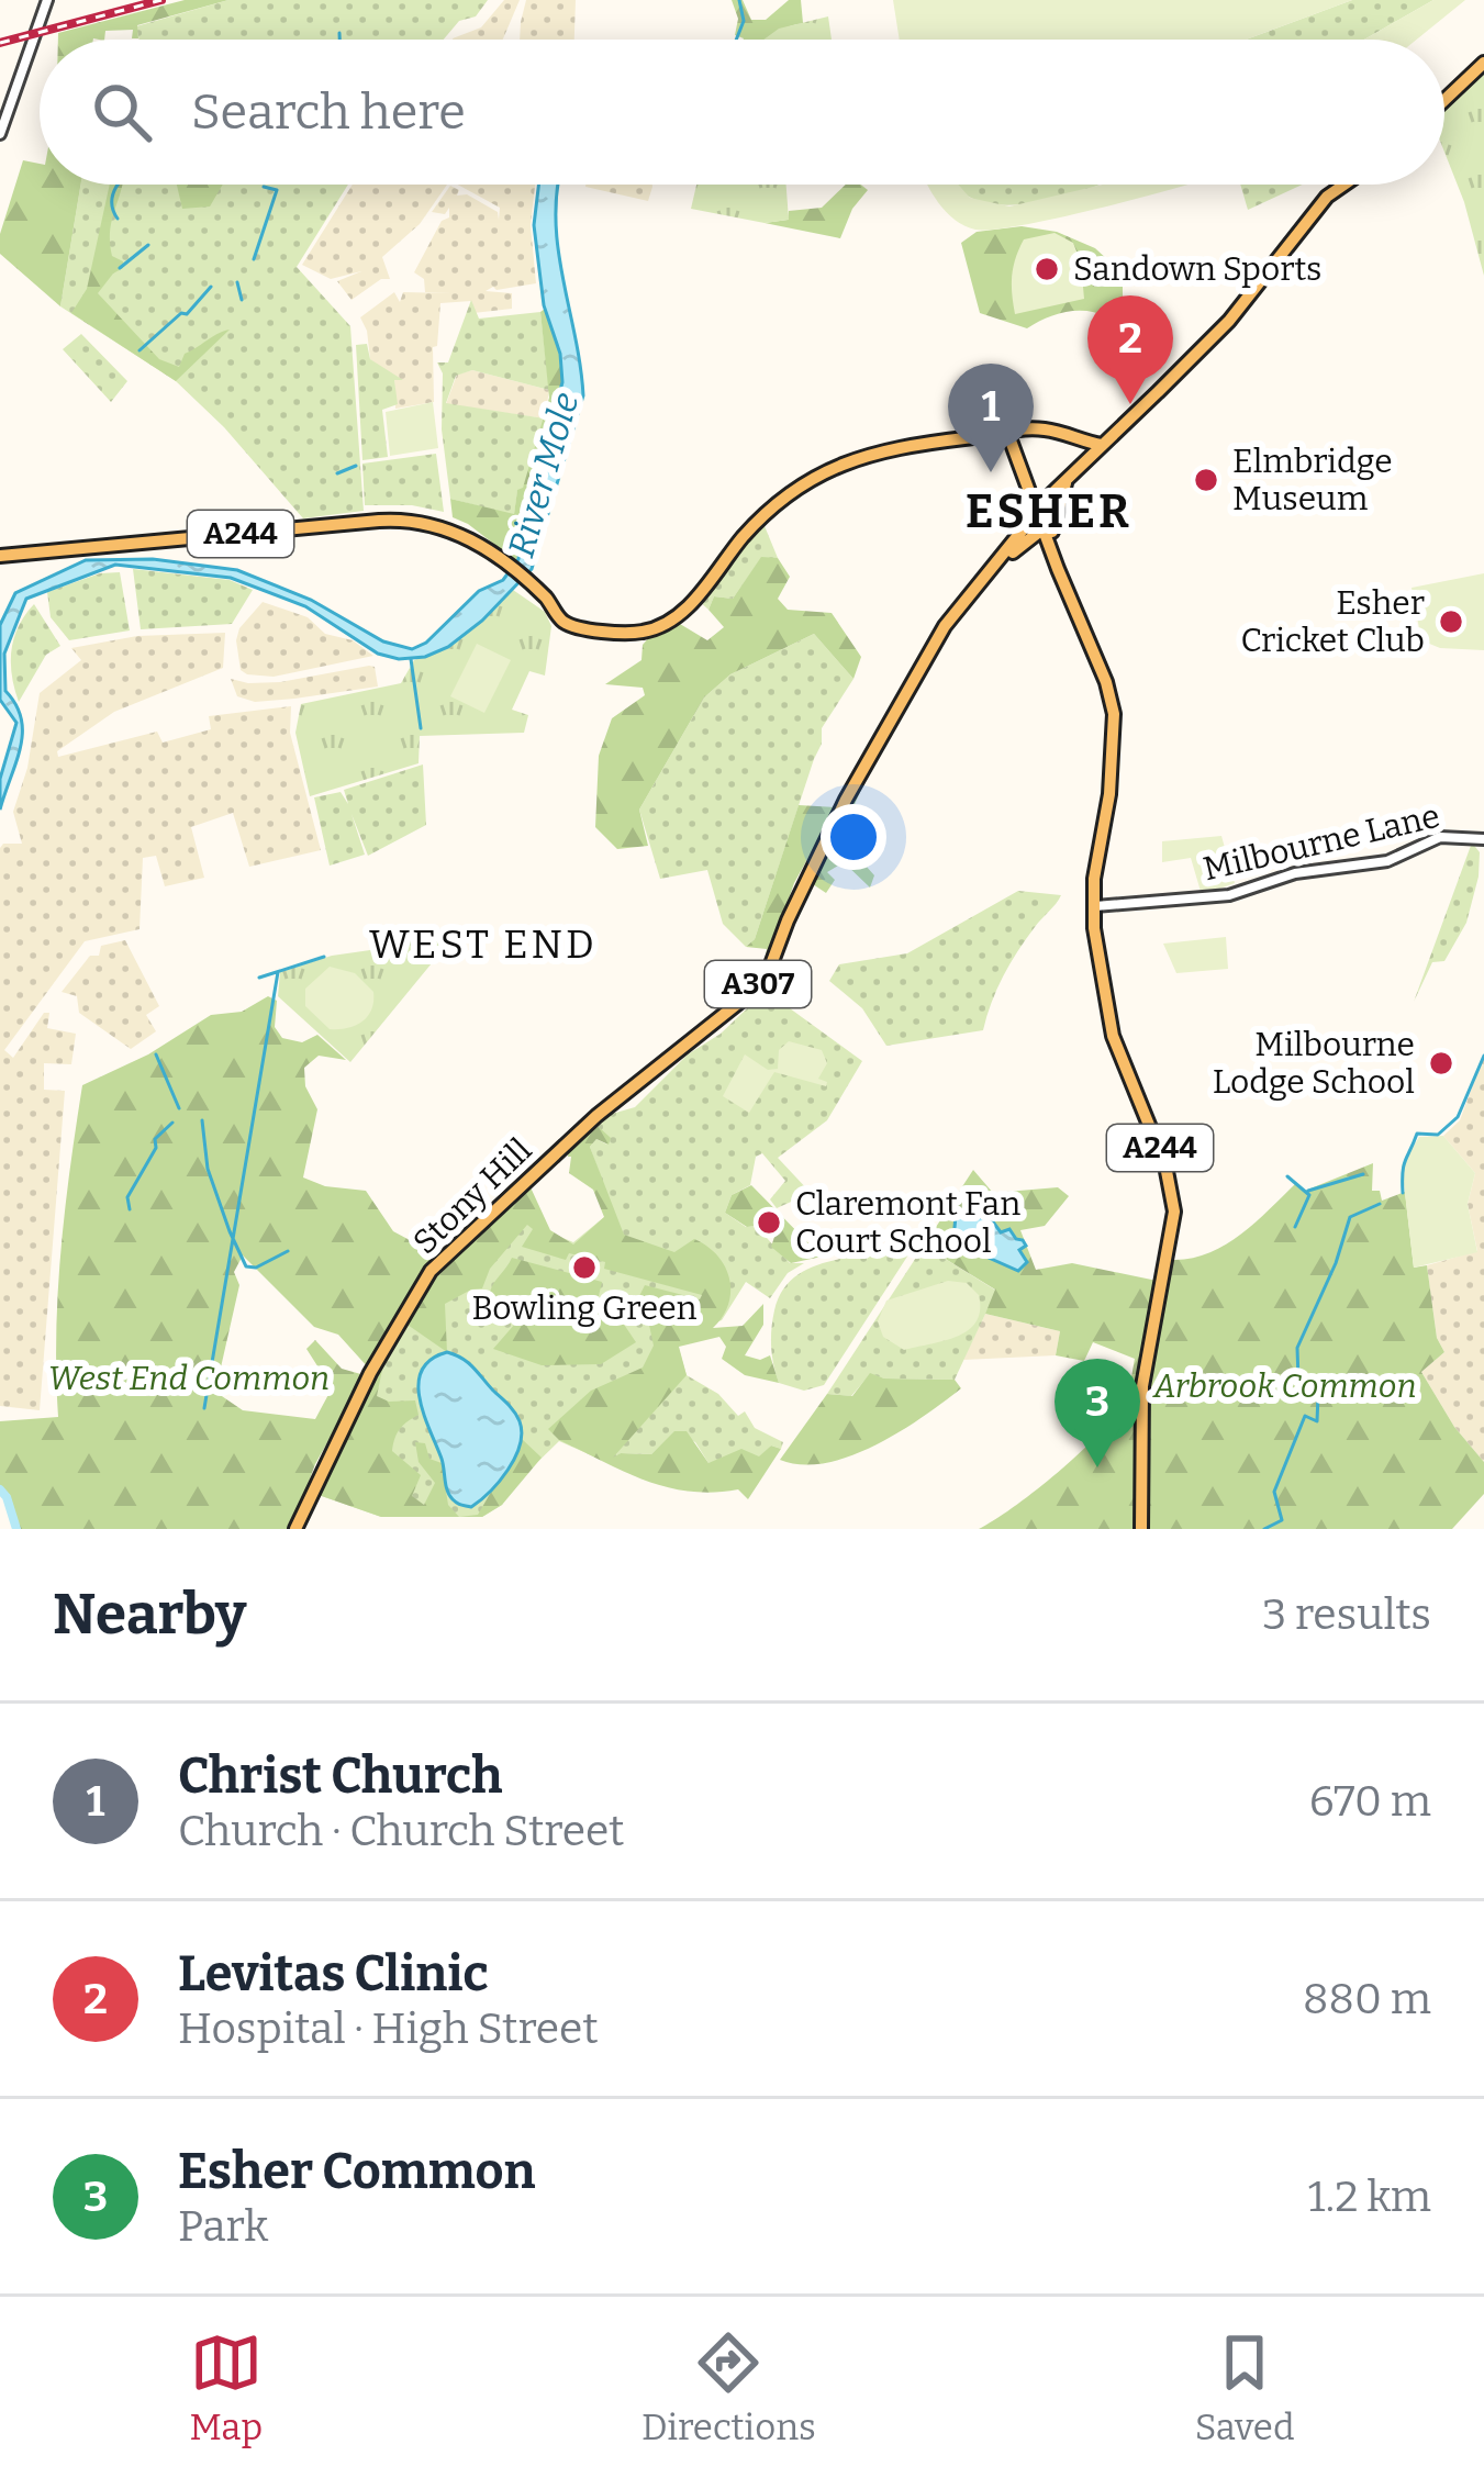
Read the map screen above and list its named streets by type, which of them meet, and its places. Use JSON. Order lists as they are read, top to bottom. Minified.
{"streets":{"main road":["A244","A307","Stony Hill"],"street":["Milbourne Lane"]},"crossings":[["A244","Milbourne Lane"],["A244","A307"],["A307","Stony Hill"]],"districts":["ESHER","WEST END"],"water":["River Mole"],"parks":["West End Common","Arbrook Common"],"places":["Sandown Sports","Elmbridge Museum","Esher Cricket Club","Milbourne Lodge School","Claremont Fan Court School","Bowling Green"],"page":{"search":"Search here","pins":["2","1","3"],"heading":["Nearby","3 results"],"list":[{"mark":"1","name":"Christ Church","note":"Church · Church Street","value":"670 m"},{"mark":"2","name":"Levitas Clinic","note":"Hospital · High Street","value":"880 m"},{"mark":"3","name":"Esher Common","note":"Park","value":"1.2 km"}],"nav":["Map","Directions","Saved"]}}
